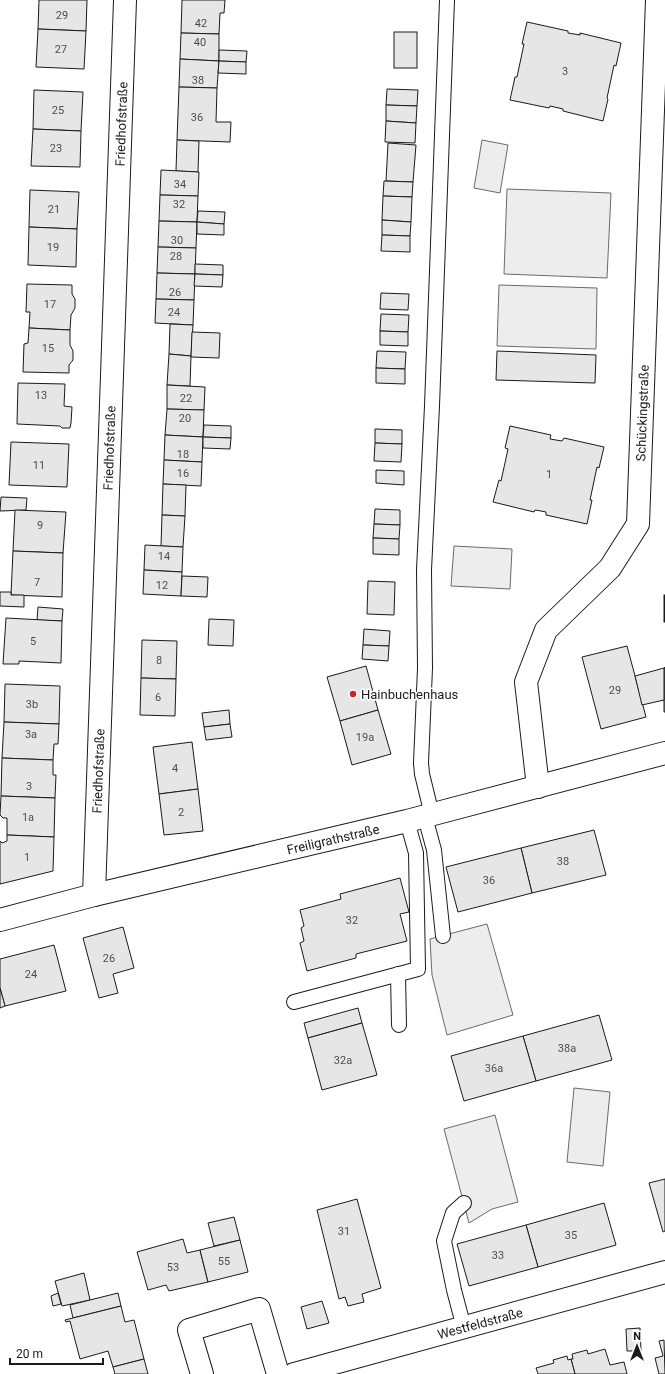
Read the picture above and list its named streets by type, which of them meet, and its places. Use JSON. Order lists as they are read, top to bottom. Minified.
{"streets":{"street":["Friedhofstraße","Schückingstraße","Freiligrathstraße","Westfeldstraße"]},"crossings":[["Friedhofstraße","Freiligrathstraße"],["Schückingstraße","Freiligrathstraße"]],"places":["Hainbuchenhaus"],"house_numbers":["29","42","40","27","3","38","25","36","23","34","32","21","30","19","28","26","17","24","15","13","22","20","18","11","16","1","9","14","7","12","5","8","29","6","3b","3a","19a","4","3","2","1a","1","38","36","32","26","24","38a","32a","36a","31","35","33","55","53"],"scale_bar":"20 m","north":"top"}
